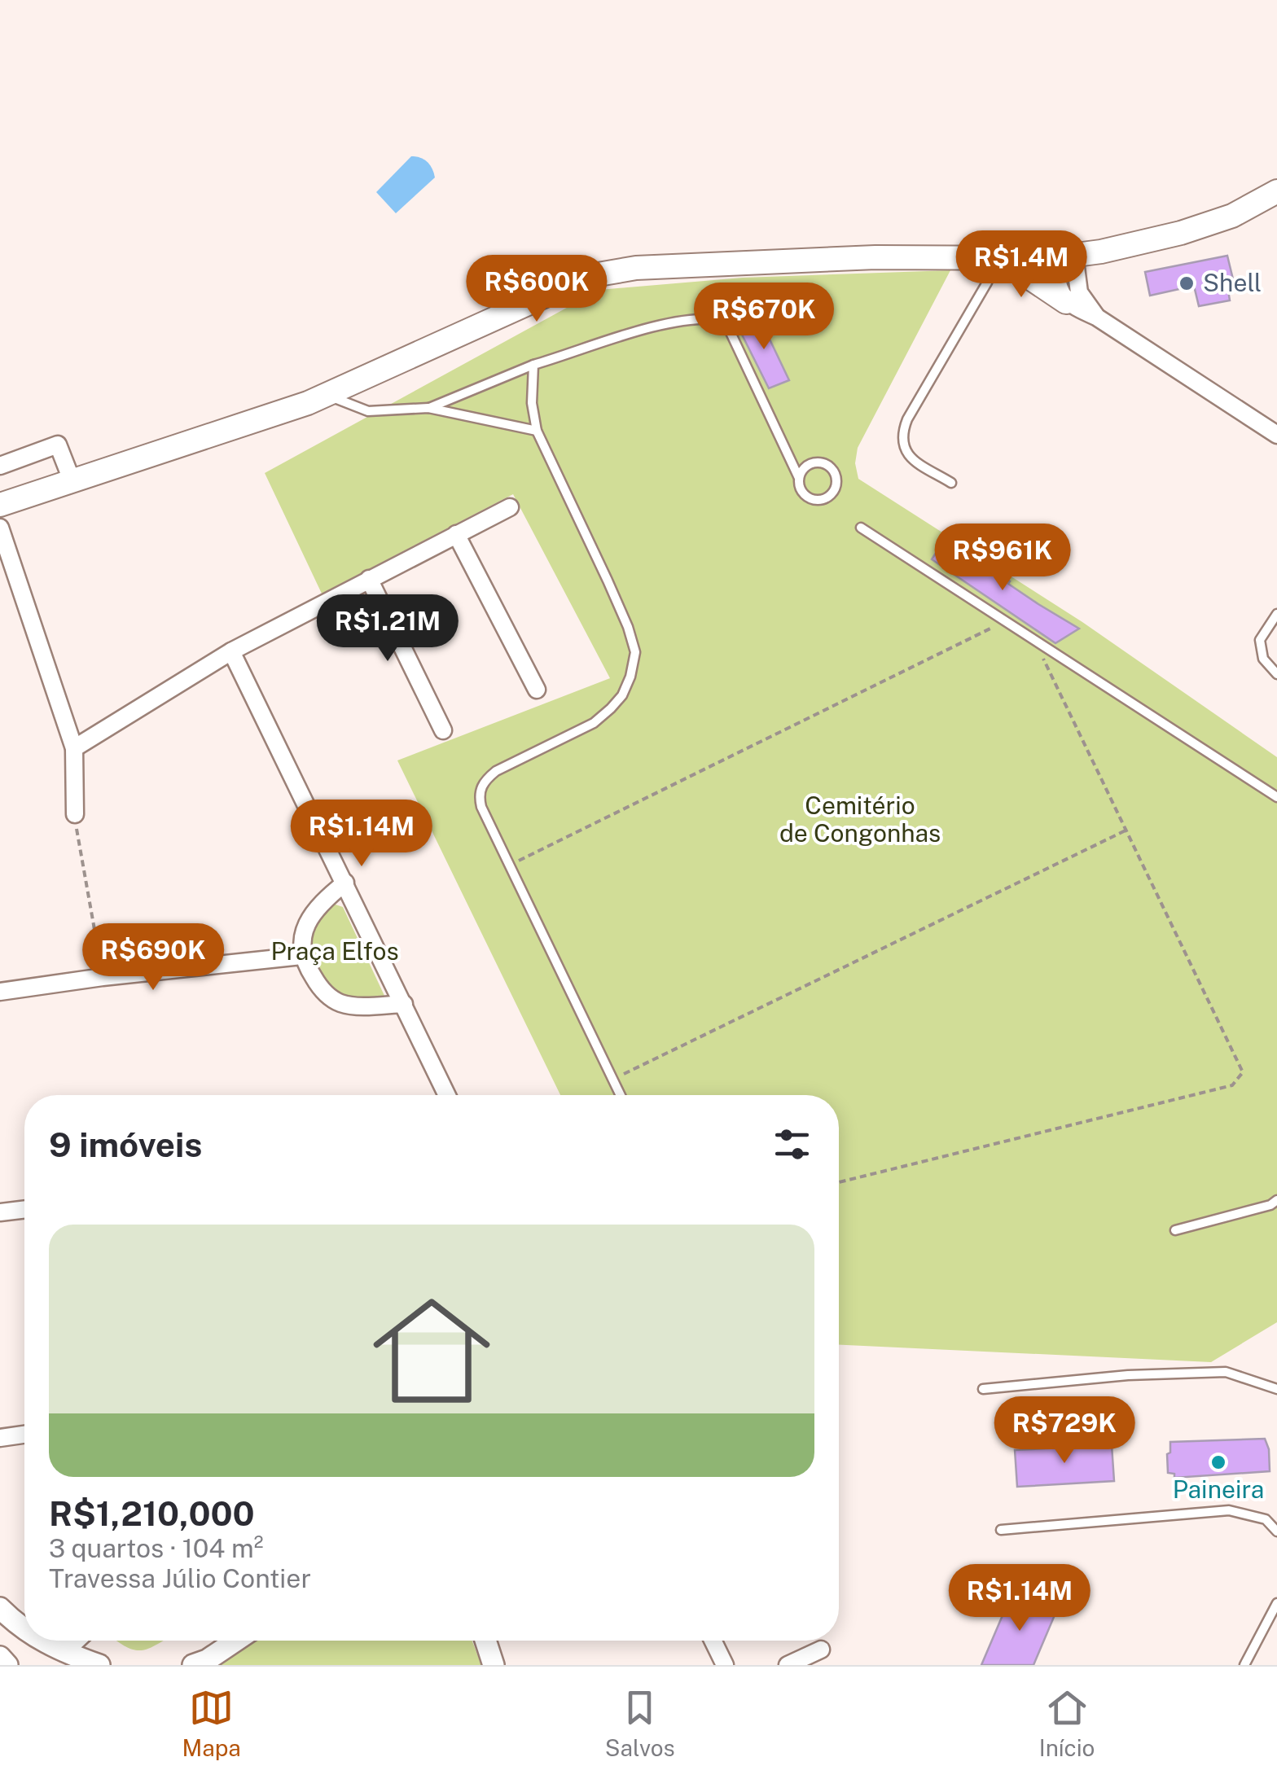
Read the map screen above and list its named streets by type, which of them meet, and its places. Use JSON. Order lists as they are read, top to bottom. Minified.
{"parks":["Cemitério de Congonhas","Praça Elfos"],"places":["Shell","Paineira"],"page":{"price":["R$1.4M","R$600K","R$670K","R$961K","R$1.21M","R$1.14M","R$690K","R$729K","R$1.14M"],"heading":"9 imóveis","list":[{"name":"R$1,210,000","note":"3 quartos · 104 m² · Travessa Júlio Contier"}],"tabs":["Mapa","Salvos","Início"]}}
